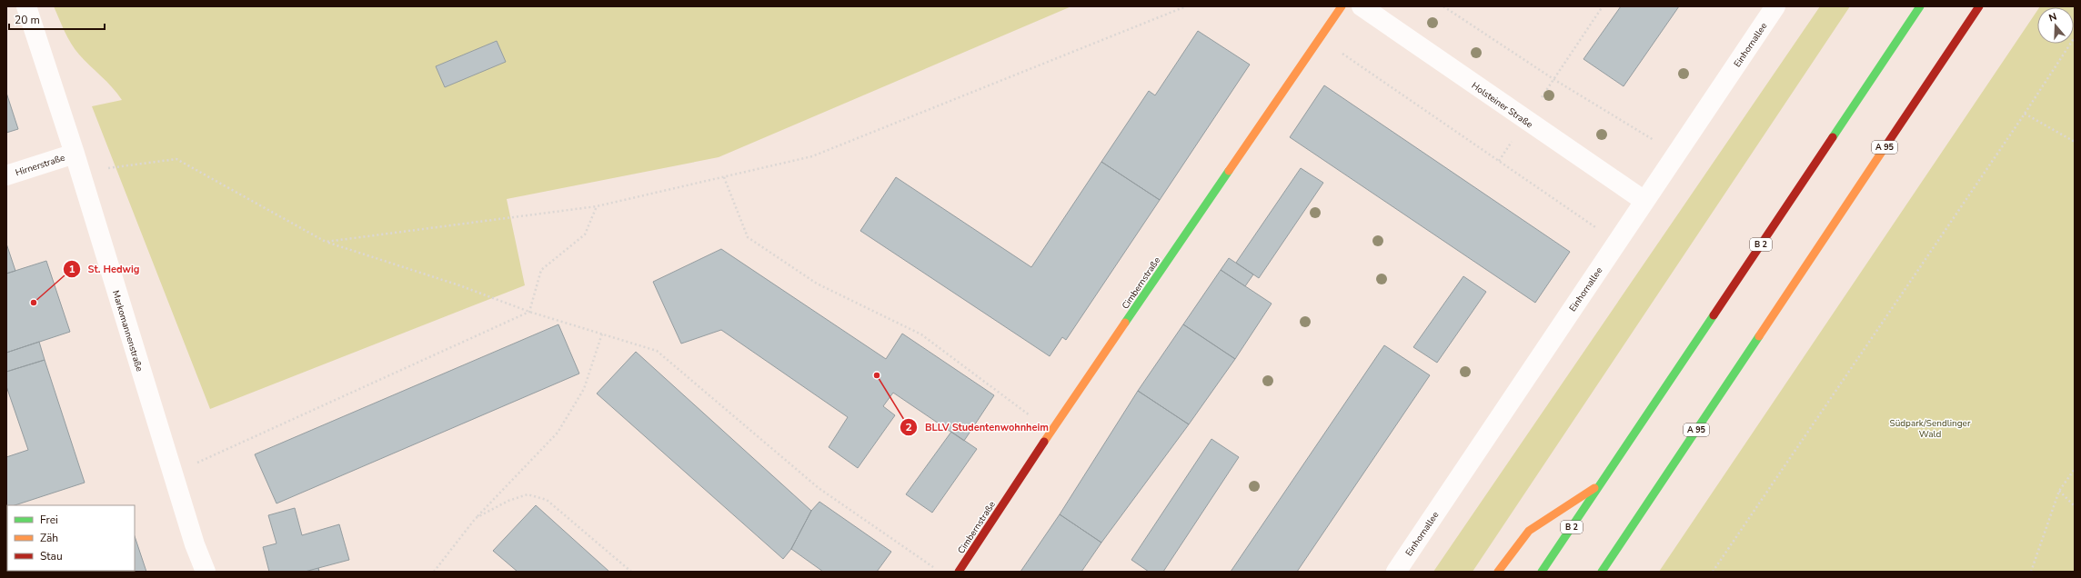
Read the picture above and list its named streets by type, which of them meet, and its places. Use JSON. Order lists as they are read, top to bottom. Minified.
{"streets":{"main road":["A 95","B 2","Cimbernstraße"],"street":["Einhornallee","Holsteiner Straße","Hirnerstraße","Markomannenstraße"]},"crossings":[["Einhornallee","Holsteiner Straße"],["Hirnerstraße","Markomannenstraße"]],"parks":["Südpark/Sendlinger Wald"],"places":["St. Hedwig","BLLV Studentenwohnheim"],"legend":["Frei","Zäh","Stau"],"scale_bar":"20 m","north":"top"}
